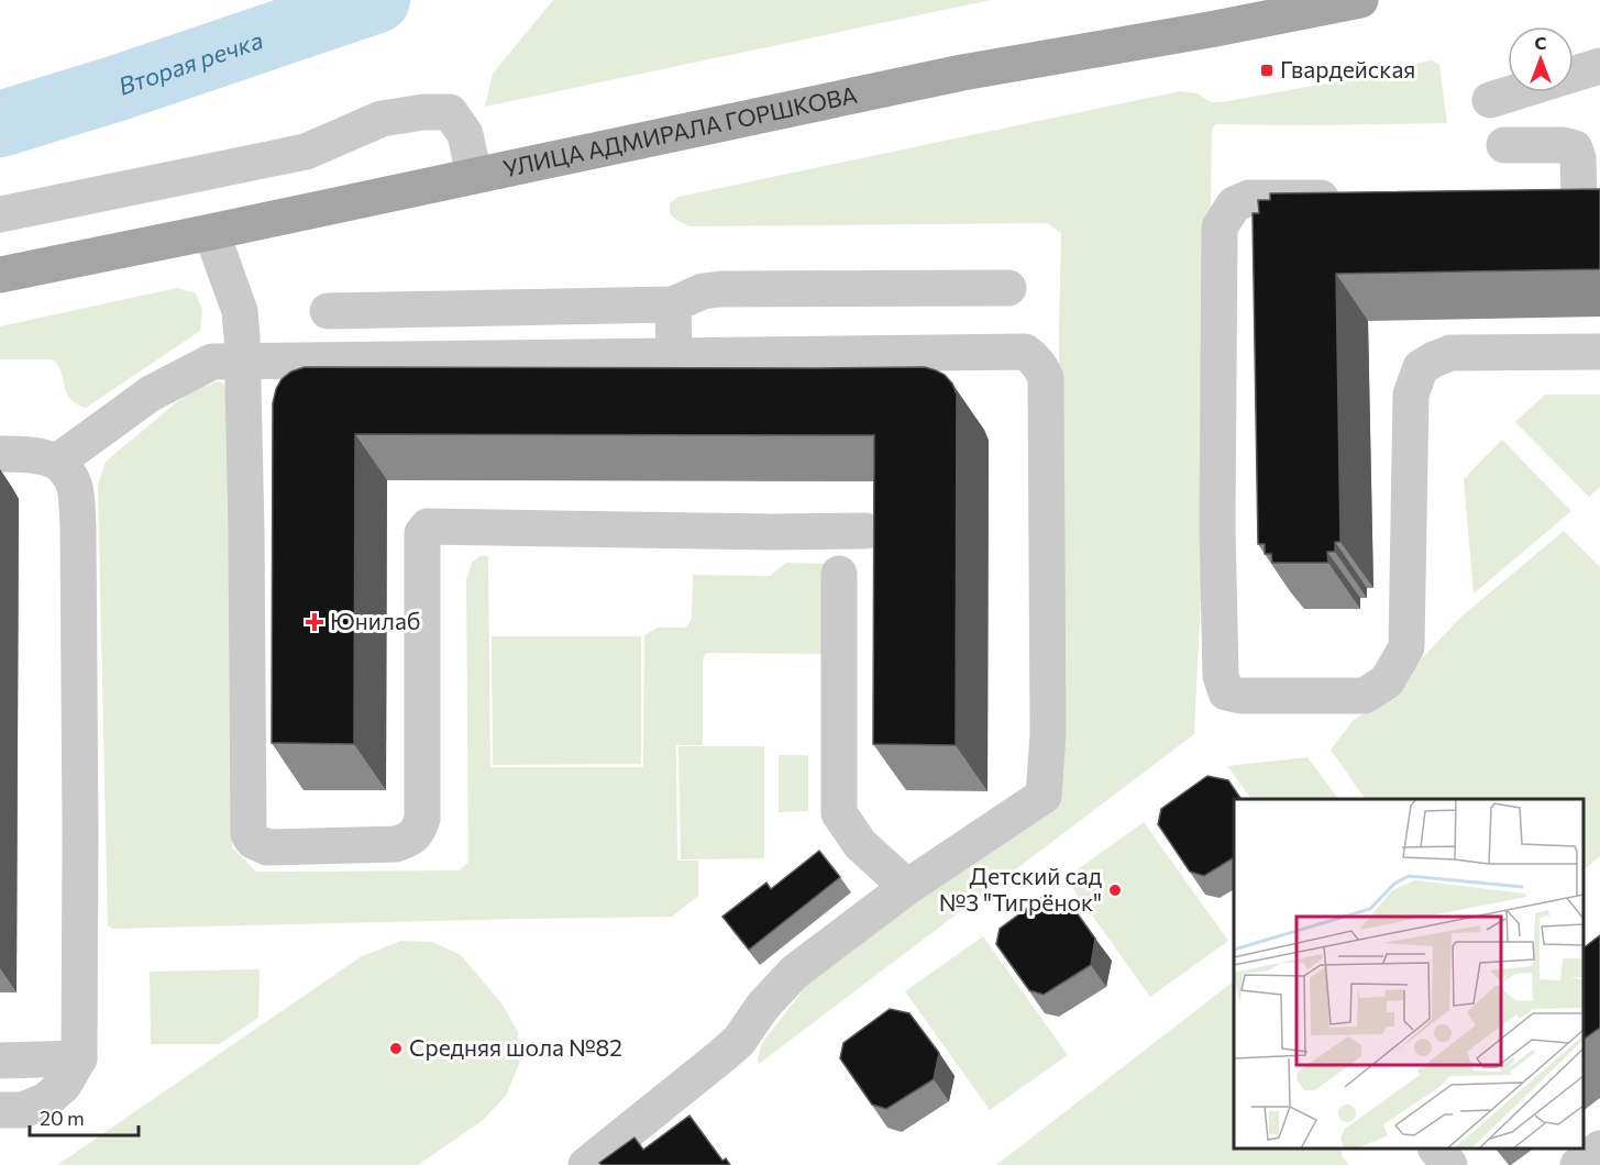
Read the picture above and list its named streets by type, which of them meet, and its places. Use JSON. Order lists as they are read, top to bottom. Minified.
{"streets":{"main road":["УЛИЦА АДМИРАЛА ГОРШКОВА"]},"water":["Вторая речка"],"places":{"transit":["Гвардейская"],"health":["Юнилаб"],"other":["Детский сад №3 \"Тигрёнок\"","Средняя шола №82"]},"scale_bar":"20 m","north":"top"}
